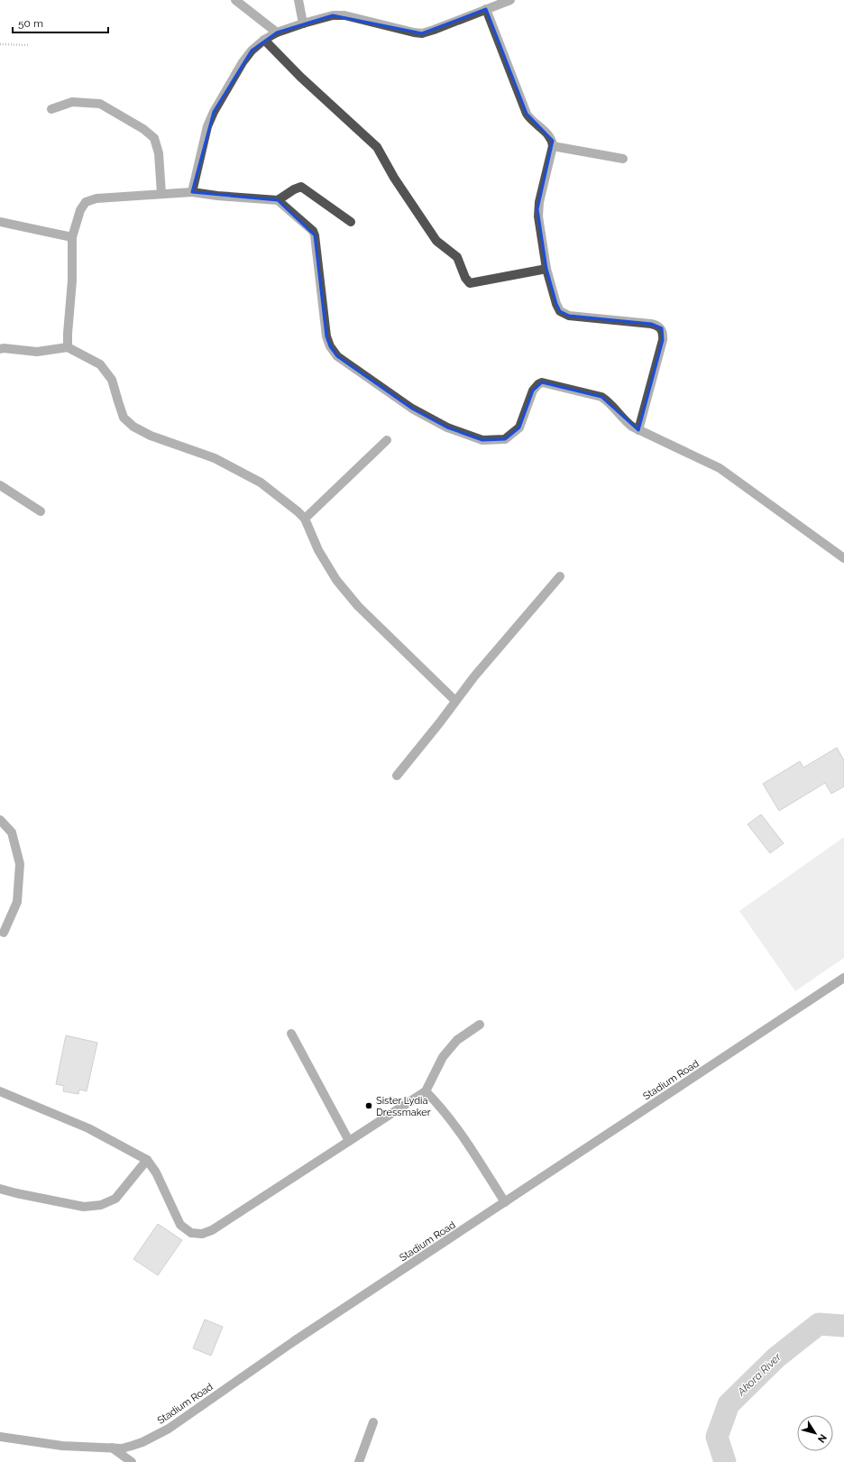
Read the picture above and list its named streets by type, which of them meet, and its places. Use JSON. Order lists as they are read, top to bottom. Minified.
{"streets":{"street":["Stadium Road"]},"water":["Akora River"],"places":["Sister Lydia Dressmaker"],"scale_bar":"50 m","north":"bottom right"}
